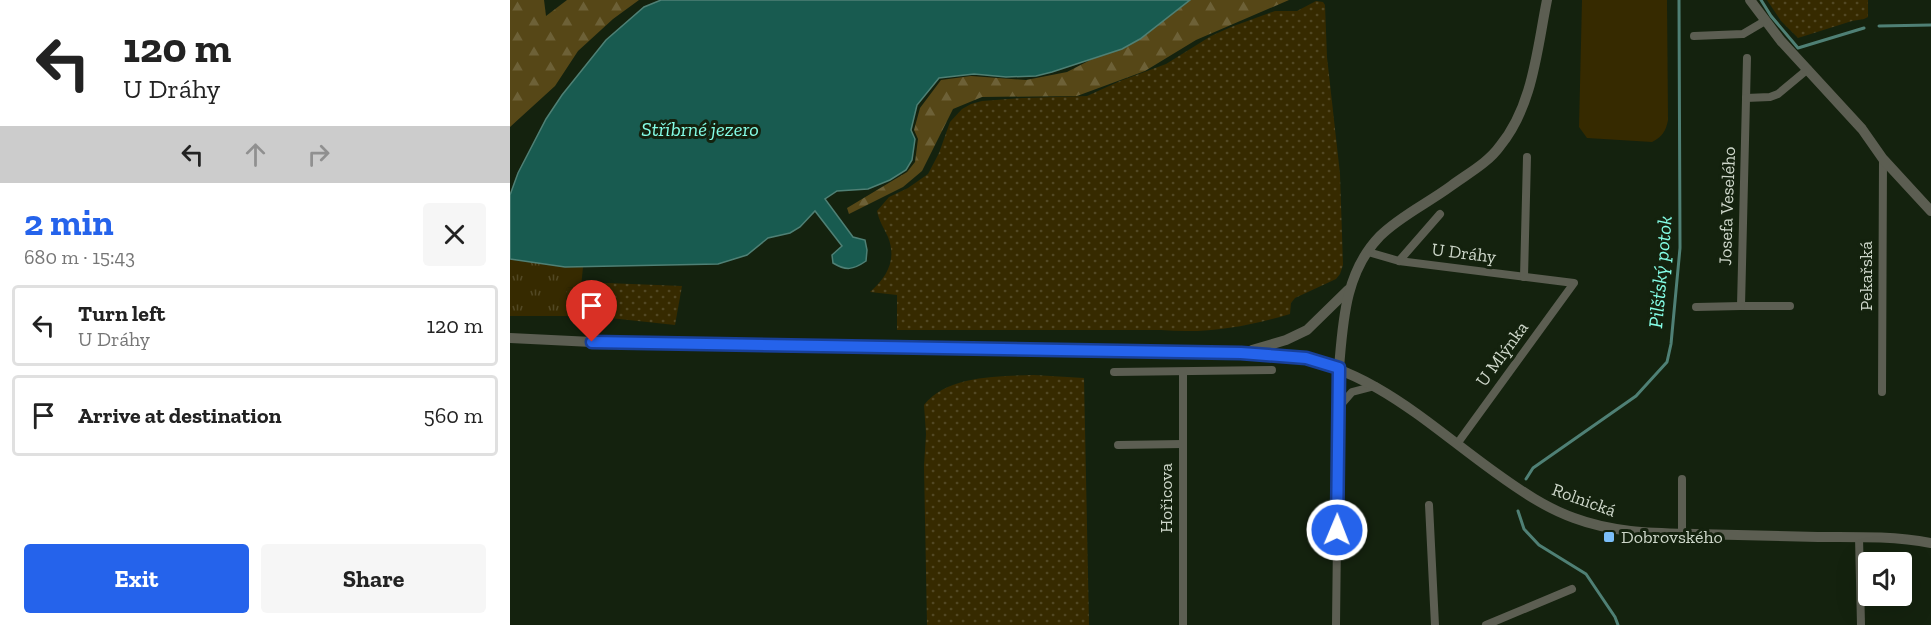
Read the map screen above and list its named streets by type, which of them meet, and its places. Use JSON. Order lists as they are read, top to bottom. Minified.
{"streets":{"street":["Josefa Veselého","U Dráhy","Pekařská","U Mlýnka","Hořicova","Rolnická"]},"crossings":[["U Dráhy","U Mlýnka"],["U Mlýnka","Rolnická"]],"water":["Stříbrné jezero","Pilšťský potok"],"places":{"transit":["Dobrovského"]},"page":{"turn":["120 m","U Dráhy"],"heading":["2 min","680 m · 15:43"],"list":[{"name":"Turn left","note":"U Dráhy","value":"120 m"},{"name":"Arrive at destination","value":"560 m"}],"buttons":["Exit","Share"]}}
